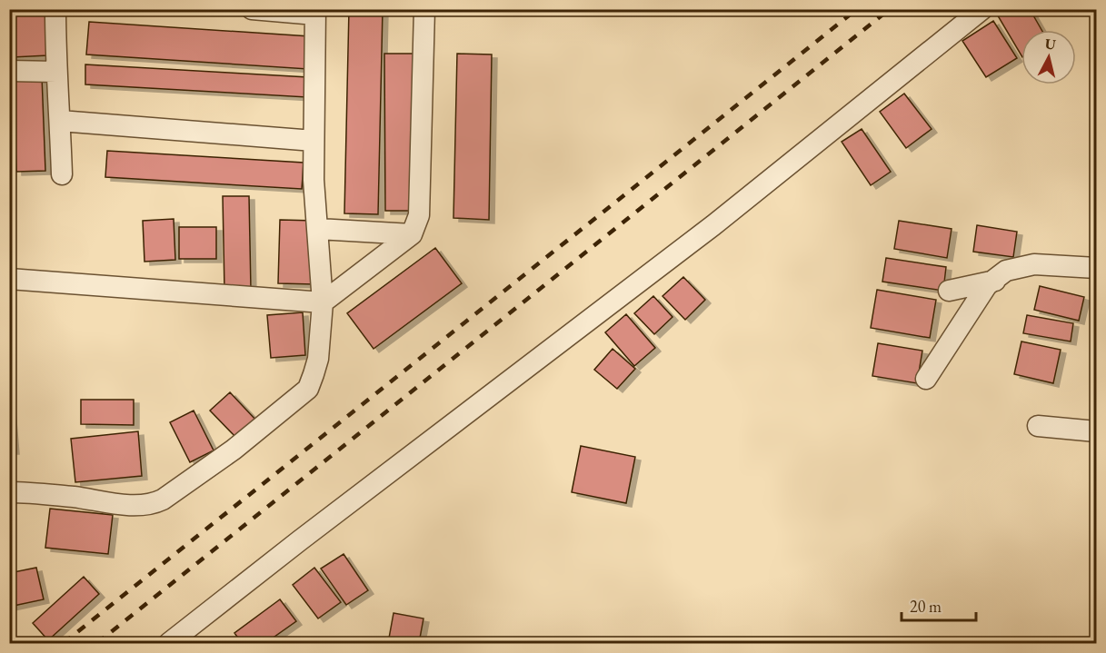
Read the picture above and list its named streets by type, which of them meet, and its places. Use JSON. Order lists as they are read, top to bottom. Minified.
{"scale_bar":"20 m","north":"top"}
